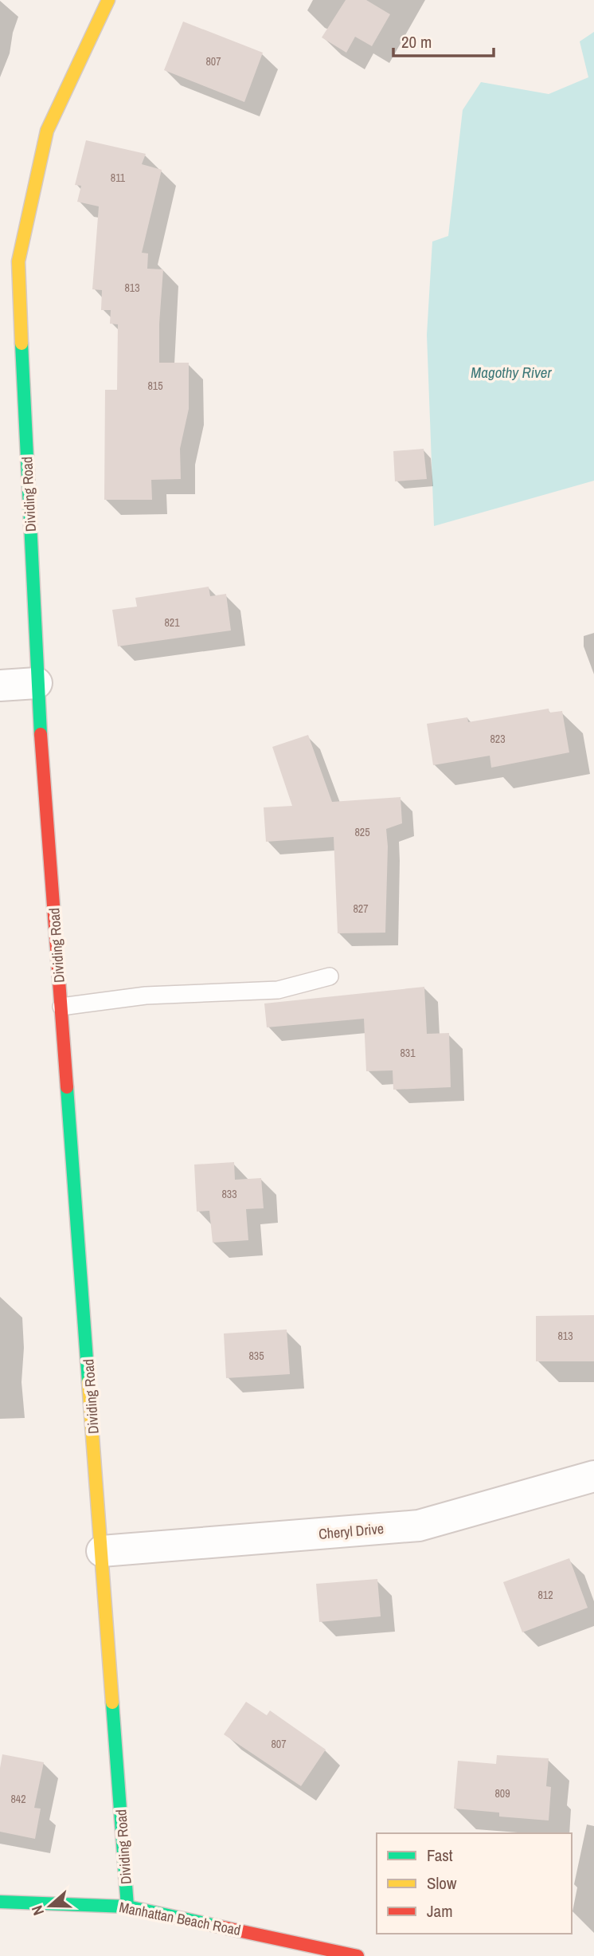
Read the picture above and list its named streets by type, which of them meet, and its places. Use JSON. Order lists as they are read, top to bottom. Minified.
{"streets":{"street":["Dividing Road","Cheryl Drive","Manhattan Beach Road"]},"crossings":[["Dividing Road","Cheryl Drive"],["Dividing Road","Manhattan Beach Road"]],"water":["Magothy River"],"house_numbers":["807","811","813","815","821","823","825","827","831","833","813","835","812","807","809","842"],"legend":["Fast","Slow","Jam"],"scale_bar":"20 m","north":"left"}
